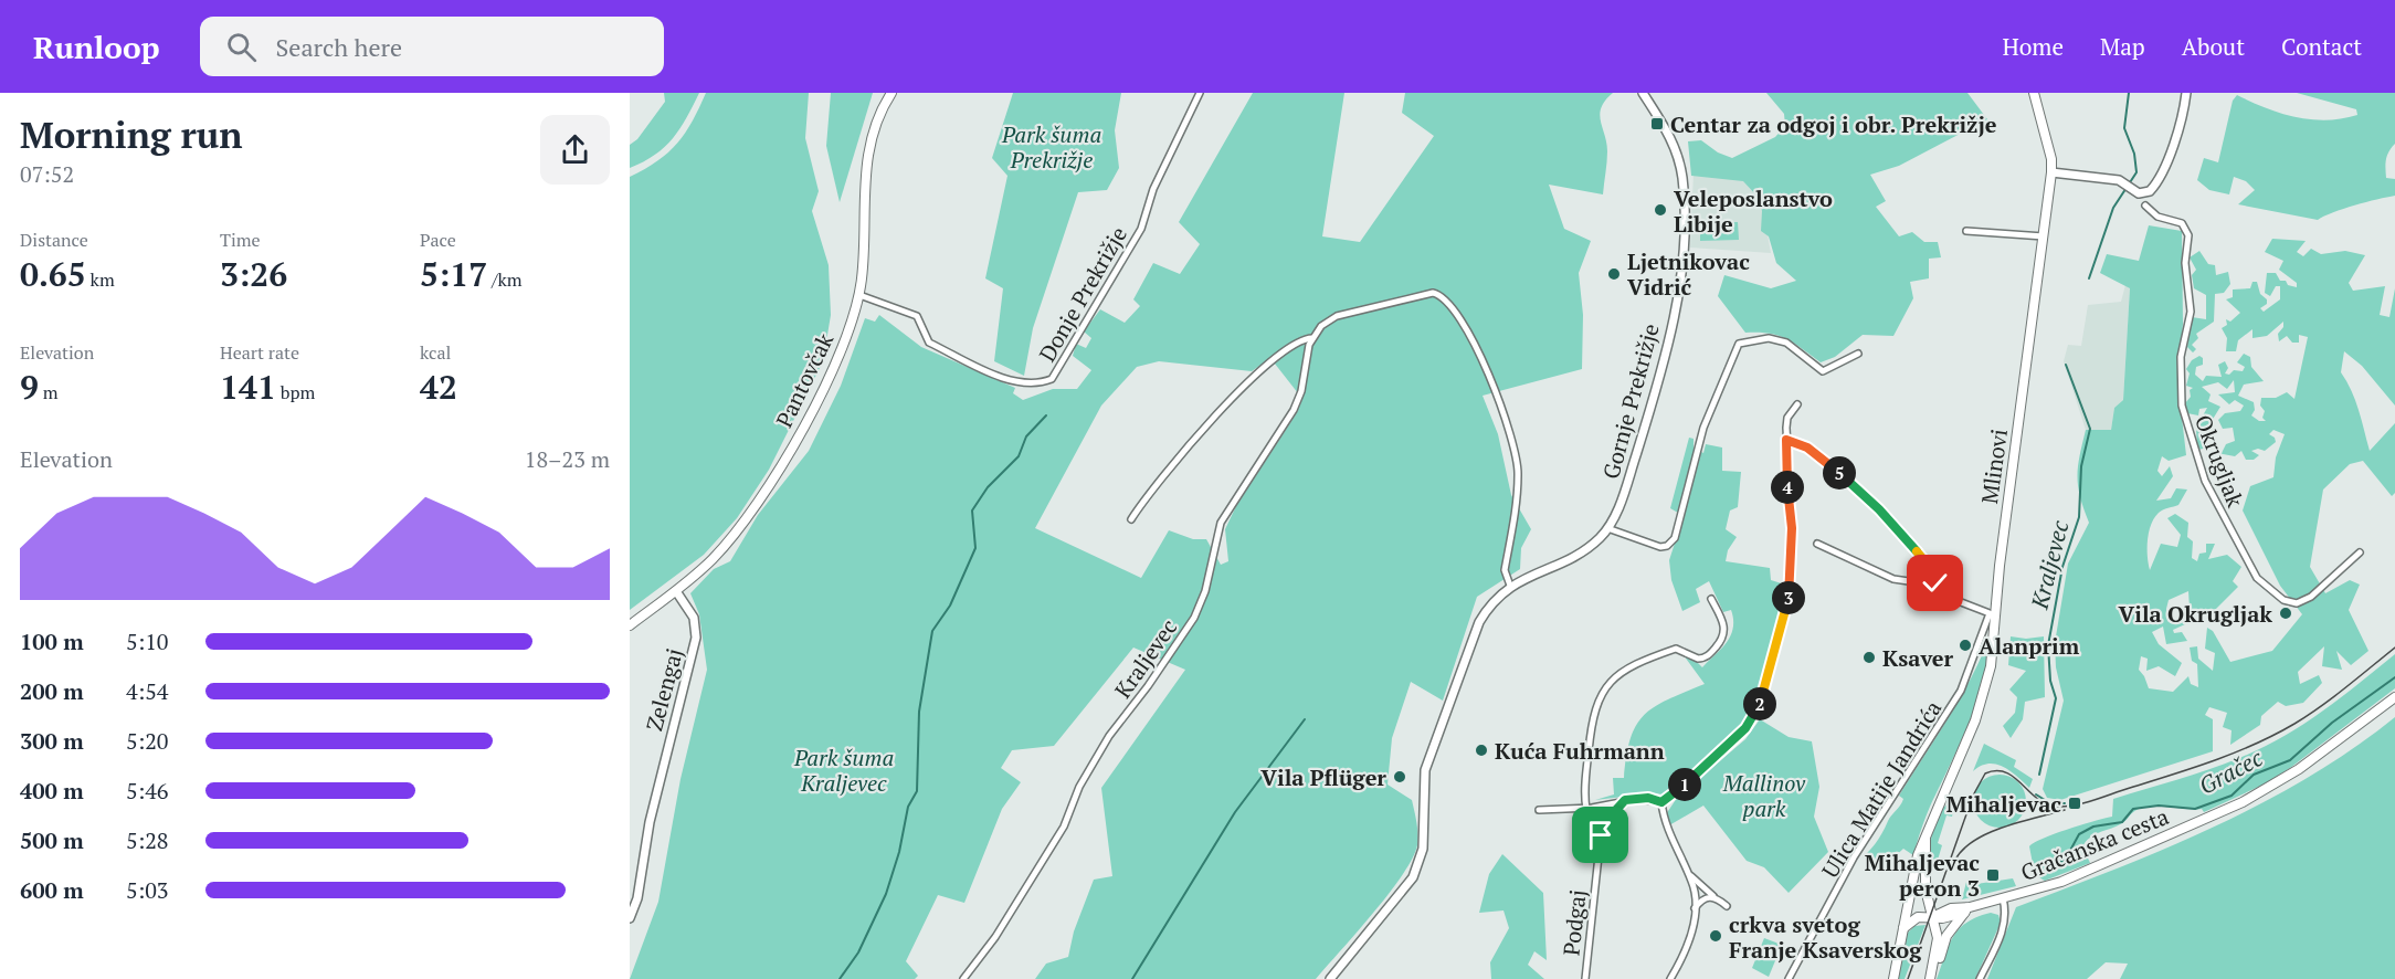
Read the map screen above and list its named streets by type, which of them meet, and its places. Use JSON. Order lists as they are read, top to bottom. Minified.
{"streets":{"main road":["Pantovčak","Mlinovi","Gračanska cesta"],"street":["Donje Prekrižje","Gornje Prekrižje","Okrugljak","Kraljevec","Zelengaj","Ulica Matije Jandrića","Podgaj"]},"crossings":[["Donje Prekrižje","Pantovčak"],["Pantovčak","Zelengaj"],["Mlinovi","Gračanska cesta"]],"water":["Kraljevec","Gračec"],"parks":["Park šuma Prekrižje","Park šuma Kraljevec","Mallinov park"],"places":{"transit":["Centar za odgoj i obr. Prekrižje","Mihaljevac","Mihaljevac peron 3"],"other":["Veleposlanstvo Libije","Ljetnikovac Vidrić","Vila Okrugljak","Alanprim","Ksaver","Kuća Fuhrmann","Vila Pflüger","crkva svetog Franje Ksaverskog"]},"page":{"header":"Runloop","search":"Search here","nav":["Home","Map","About","Contact"],"heading":["Morning run","07:52"],"stats":[["Distance","0.65 km"],["Time","3:26"],["Pace","5:17 /km"],["Elevation","9 m"],["Heart rate","141 bpm"],["kcal","42"]],"chart":["Elevation","18–23 m"],"pins":["5","4","3","2","1"],"list":[{"name":"100 m","note":"5:10"},{"name":"200 m","note":"4:54"},{"name":"300 m","note":"5:20"},{"name":"400 m","note":"5:46"},{"name":"500 m","note":"5:28"},{"name":"600 m","note":"5:03"}]}}
